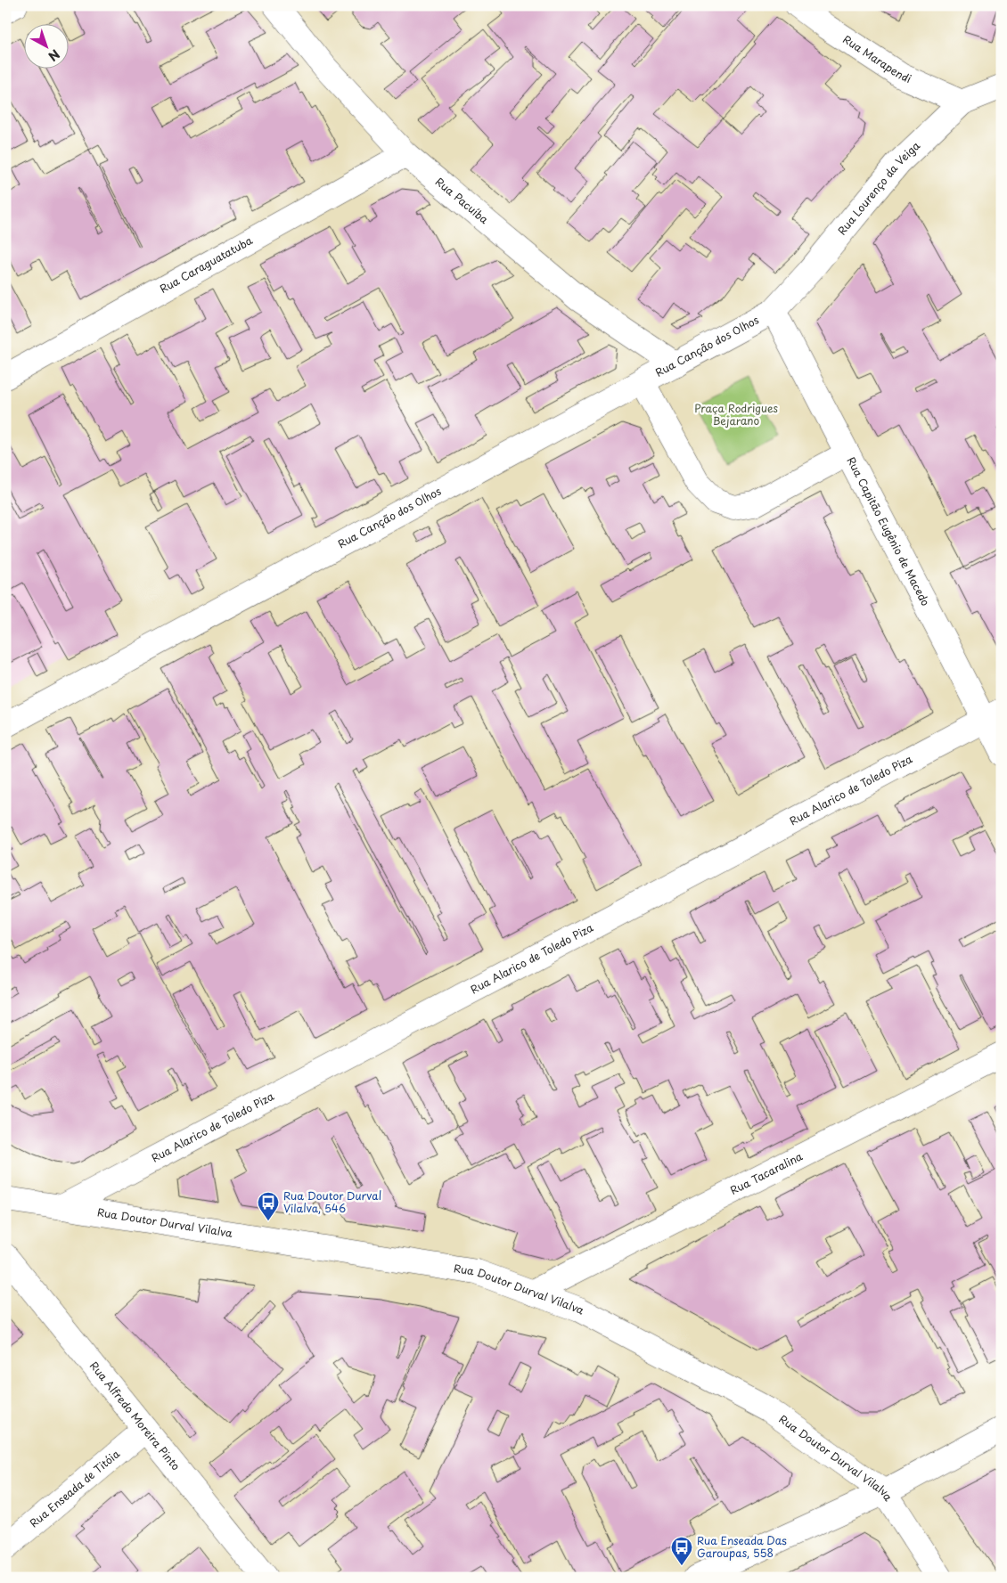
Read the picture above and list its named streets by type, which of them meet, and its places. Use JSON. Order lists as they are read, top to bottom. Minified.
{"streets":{"street":["Rua Marapendi","Rua Lourenço da Veiga","Rua Pacuíba","Rua Caraguatatuba","Rua Canção dos Olhos","Rua Capitão Eugênio de Macedo","Rua Alarico de Toledo Piza","Rua Tacaralina","Rua Doutor Durval Vilalva","Rua Alfredo Moreira Pinto","Rua Enseada de Titóia"]},"crossings":[["Rua Marapendi","Rua Lourenço da Veiga"],["Rua Lourenço da Veiga","Rua Canção dos Olhos"],["Rua Lourenço da Veiga","Rua Capitão Eugênio de Macedo"],["Rua Pacuíba","Rua Caraguatatuba"],["Rua Pacuíba","Rua Canção dos Olhos"],["Rua Canção dos Olhos","Rua Capitão Eugênio de Macedo"],["Rua Capitão Eugênio de Macedo","Rua Alarico de Toledo Piza"],["Rua Alarico de Toledo Piza","Rua Doutor Durval Vilalva"],["Rua Tacaralina","Rua Doutor Durval Vilalva"],["Rua Alfredo Moreira Pinto","Rua Enseada de Titóia"]],"parks":["Praça Rodrigues Bejarano"],"places":{"bus stop":["Rua Doutor Durval Vilalva, 546","Rua Enseada Das Garoupas, 558"]},"north":"bottom right"}
